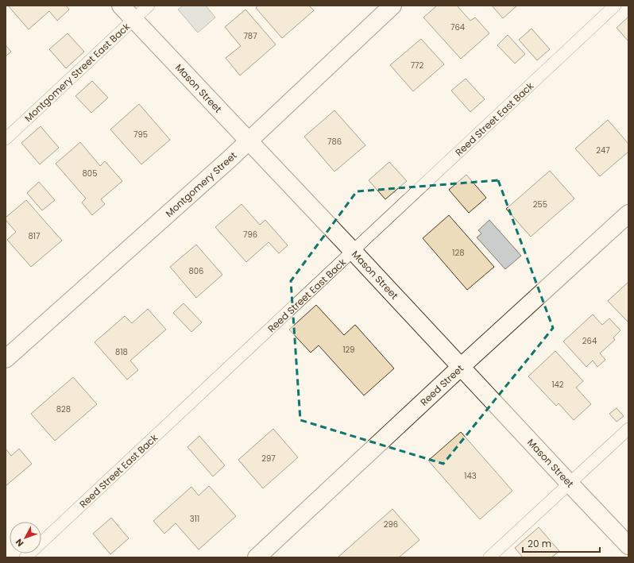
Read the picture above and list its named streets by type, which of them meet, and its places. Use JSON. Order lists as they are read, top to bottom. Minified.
{"streets":{"street":["Mason Street","Montgomery Street","Reed Street"],"lane":["Montgomery Street East Back","Reed Street East Back"]},"crossings":[["Montgomery Street East Back","Mason Street"],["Mason Street","Reed Street East Back"],["Mason Street","Montgomery Street"],["Mason Street","Reed Street"]],"house_numbers":["764","787","772","795","786","247","805","255","796","817","128","806","264","129","818","142","828","297","143","311","296"],"scale_bar":"20 m","north":"bottom left"}
